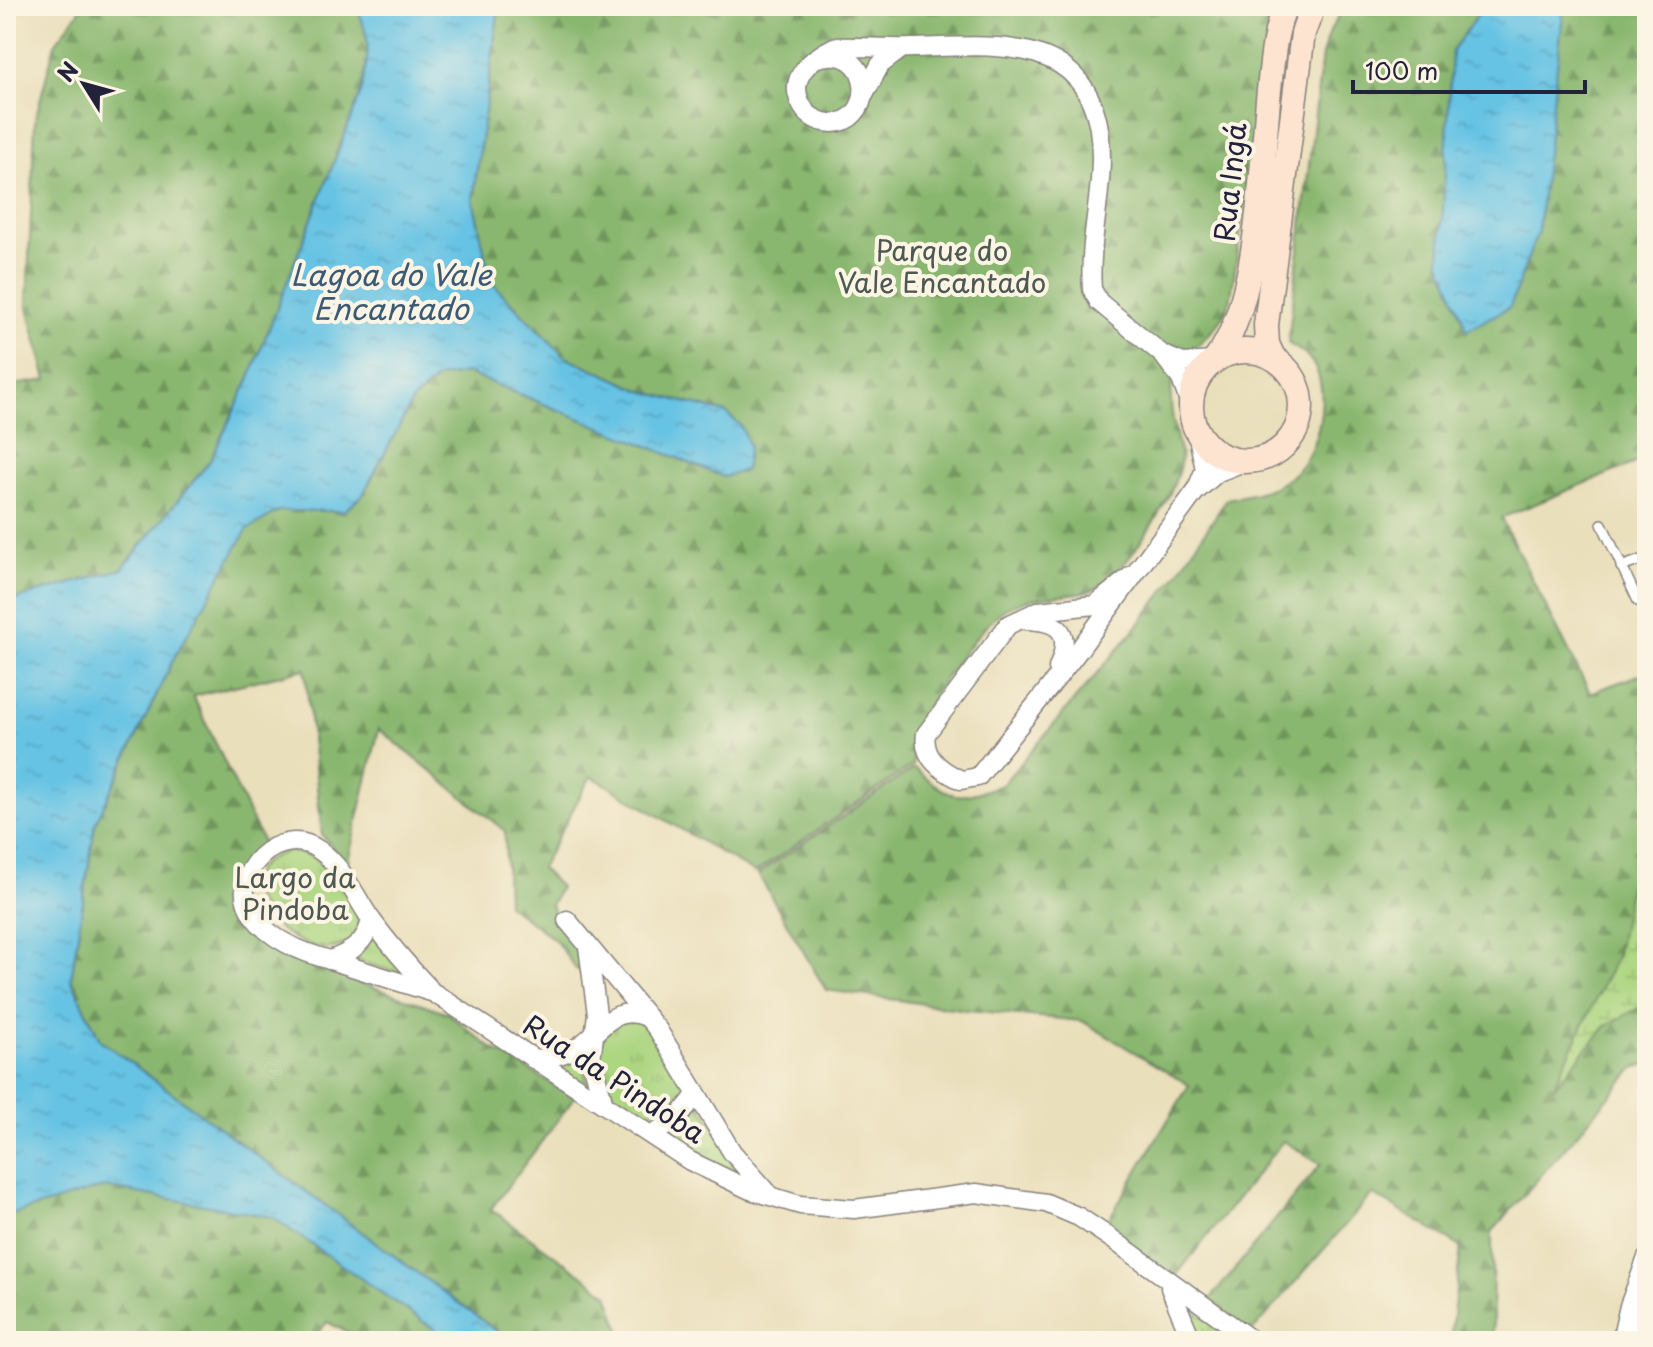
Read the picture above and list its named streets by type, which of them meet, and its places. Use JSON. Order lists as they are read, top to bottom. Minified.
{"streets":{"street":["Rua Ingá","Rua da Pindoba"]},"water":["Lagoa do Vale Encantado"],"parks":["Parque do Vale Encantado","Largo da Pindoba"],"scale_bar":"100 m","north":"top left"}
